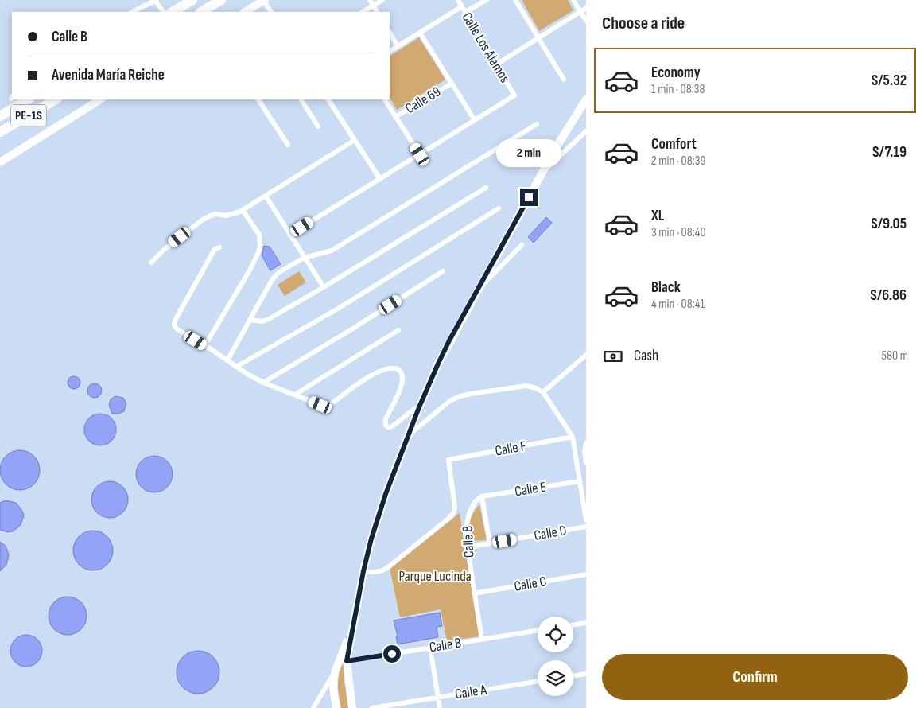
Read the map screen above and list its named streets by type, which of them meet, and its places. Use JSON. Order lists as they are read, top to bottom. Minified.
{"streets":{"highway":["PE-1S"],"street":["Calle Los Alamos","Calle 69","Calle F","Calle E","Calle D","Calle 8","Calle C","Calle B","Calle A"]},"crossings":[["Calle E","Calle 8"],["Calle D","Calle 8"],["Calle 8","Calle C"],["Calle 8","Calle B"]],"parks":["Parque Lucinda"],"page":{"heading":"Choose a ride","banner":["Calle B","Avenida María Reiche"],"list":[{"name":"Economy","note":"1 min · 08:38","value":"S/5.32"},{"name":"Comfort","note":"2 min · 08:39","value":"S/7.19"},{"name":"XL","note":"3 min · 08:40","value":"S/9.05"},{"name":"Black","note":"4 min · 08:41","value":"S/6.86"}],"bubble":"2 min","pay":["Cash","580 m"],"buttons":"Confirm"}}
